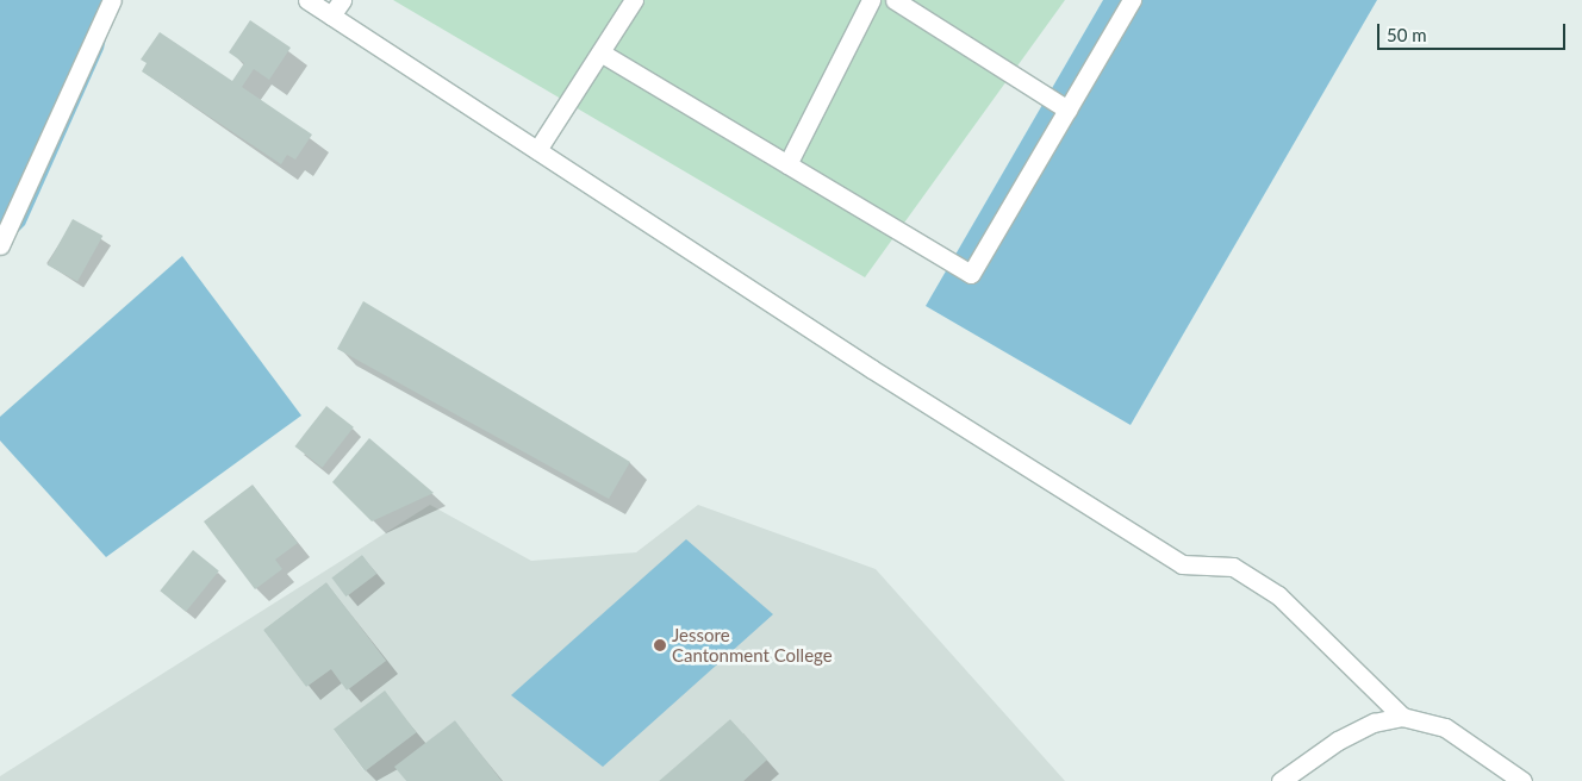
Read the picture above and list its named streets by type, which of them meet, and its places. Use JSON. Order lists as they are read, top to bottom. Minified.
{"places":["Jessore Cantonment College"],"scale_bar":"50 m"}
